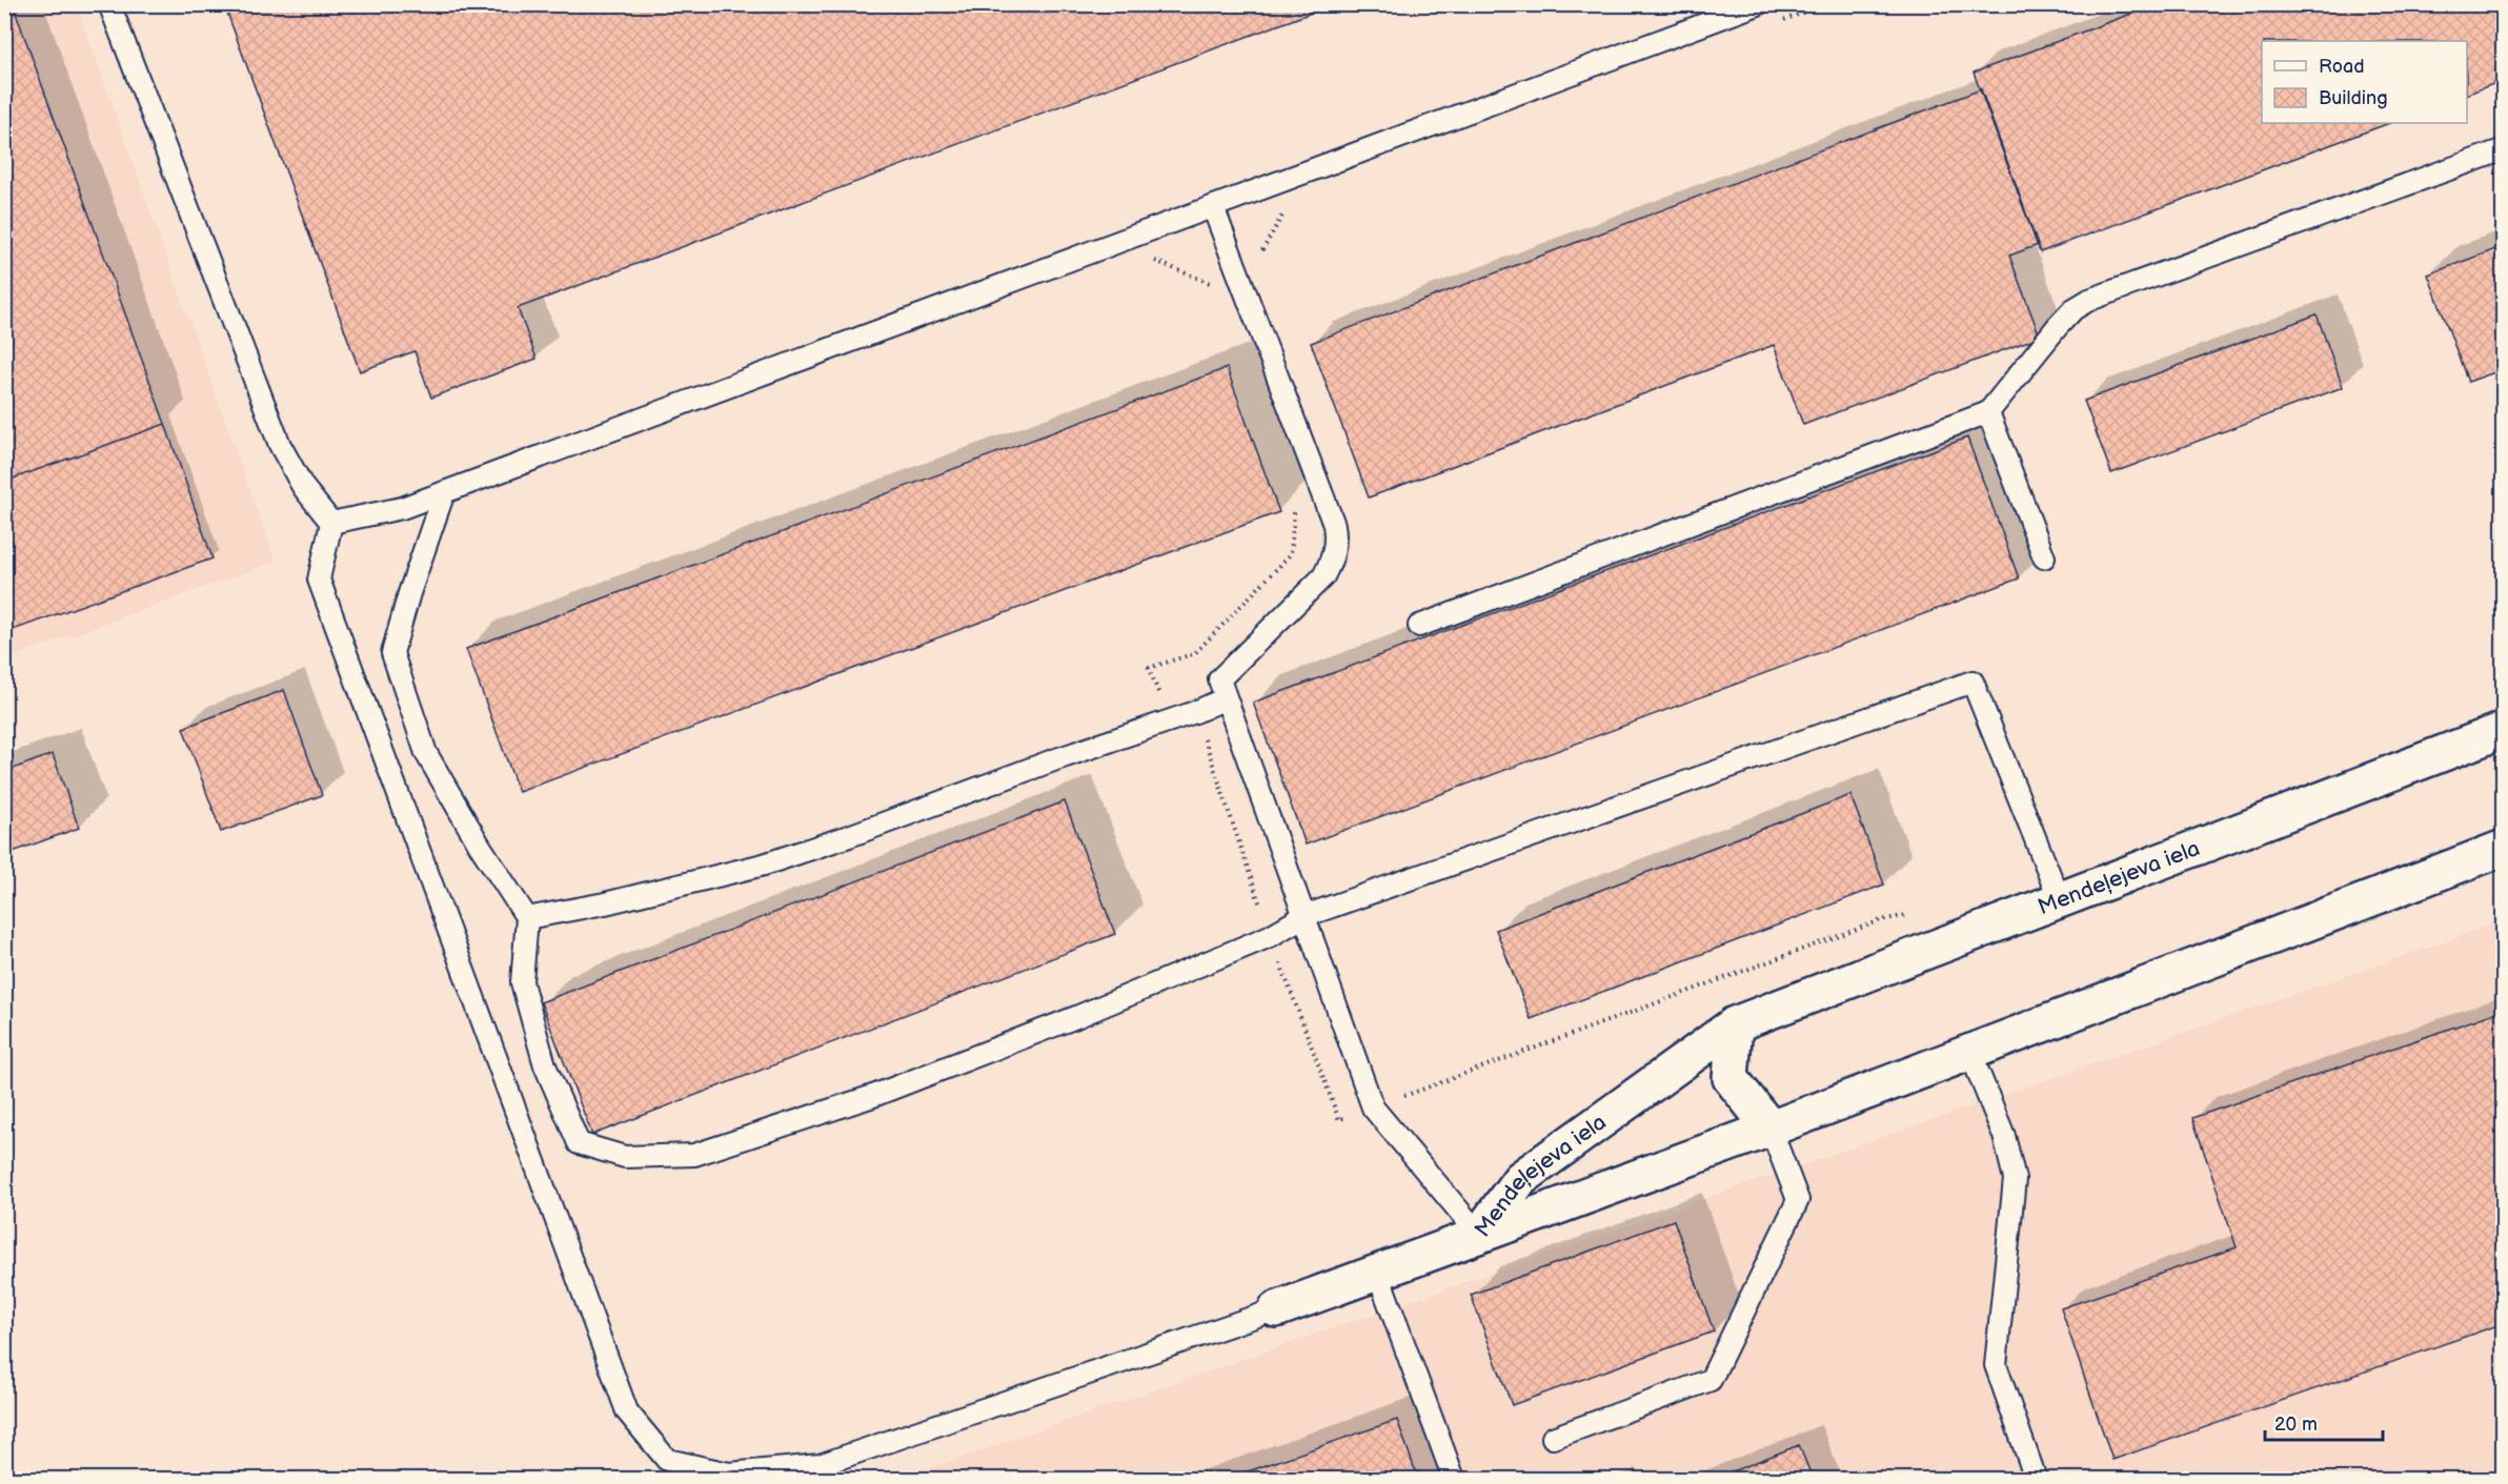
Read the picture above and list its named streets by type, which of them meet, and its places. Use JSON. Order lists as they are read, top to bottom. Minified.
{"streets":{"street":["Mendeļejeva iela"]},"legend":["Road","Building"],"scale_bar":"20 m"}
